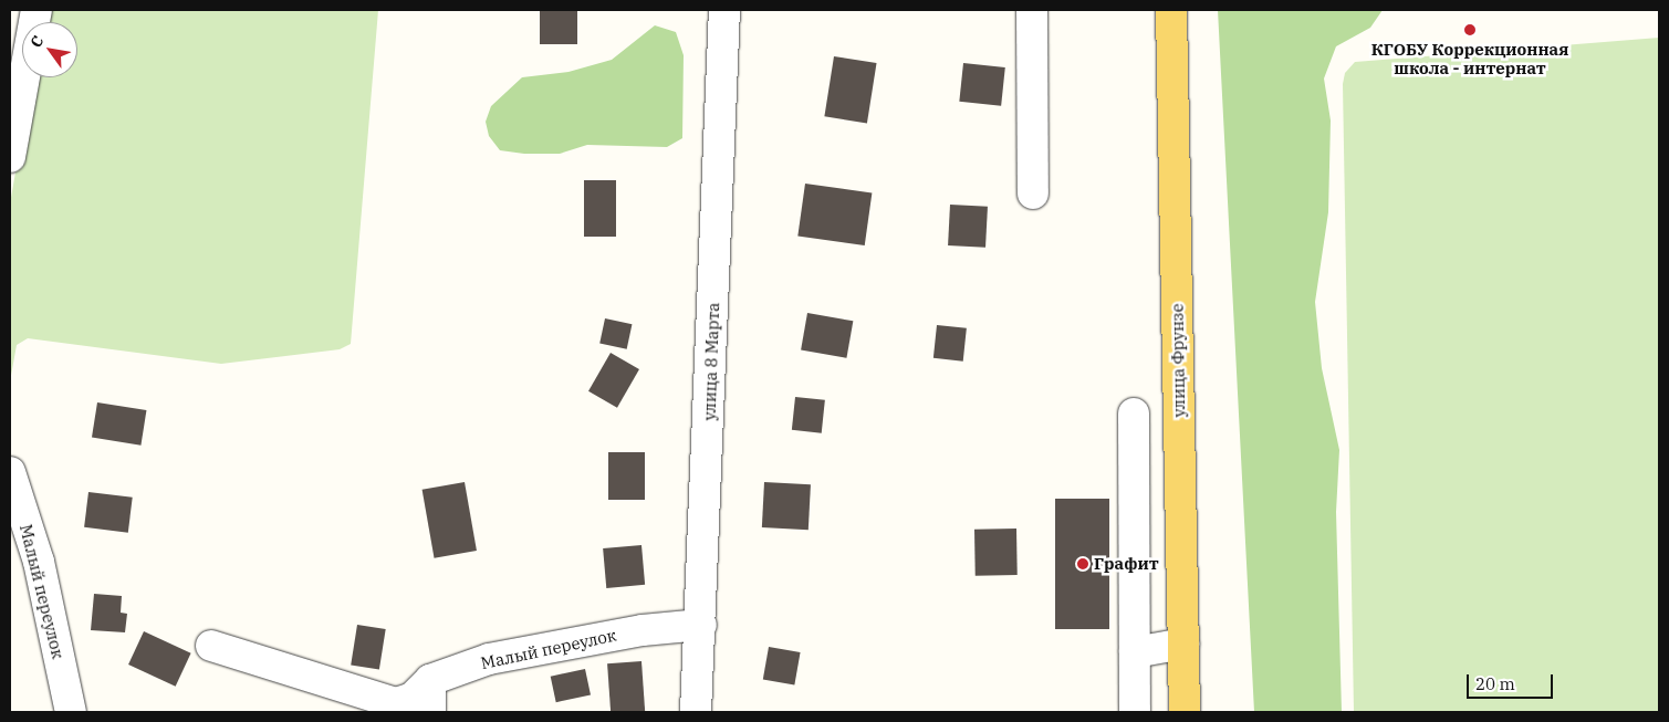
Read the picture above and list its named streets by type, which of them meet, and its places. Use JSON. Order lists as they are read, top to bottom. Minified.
{"streets":{"main road":["улица Фрунзе"],"street":["улица 8 Марта","Малый переулок"]},"crossings":[["улица 8 Марта","Малый переулок"]],"places":["КГОБУ Коррекционная школа - интернат","Графит"],"scale_bar":"20 m","north":"top left"}
